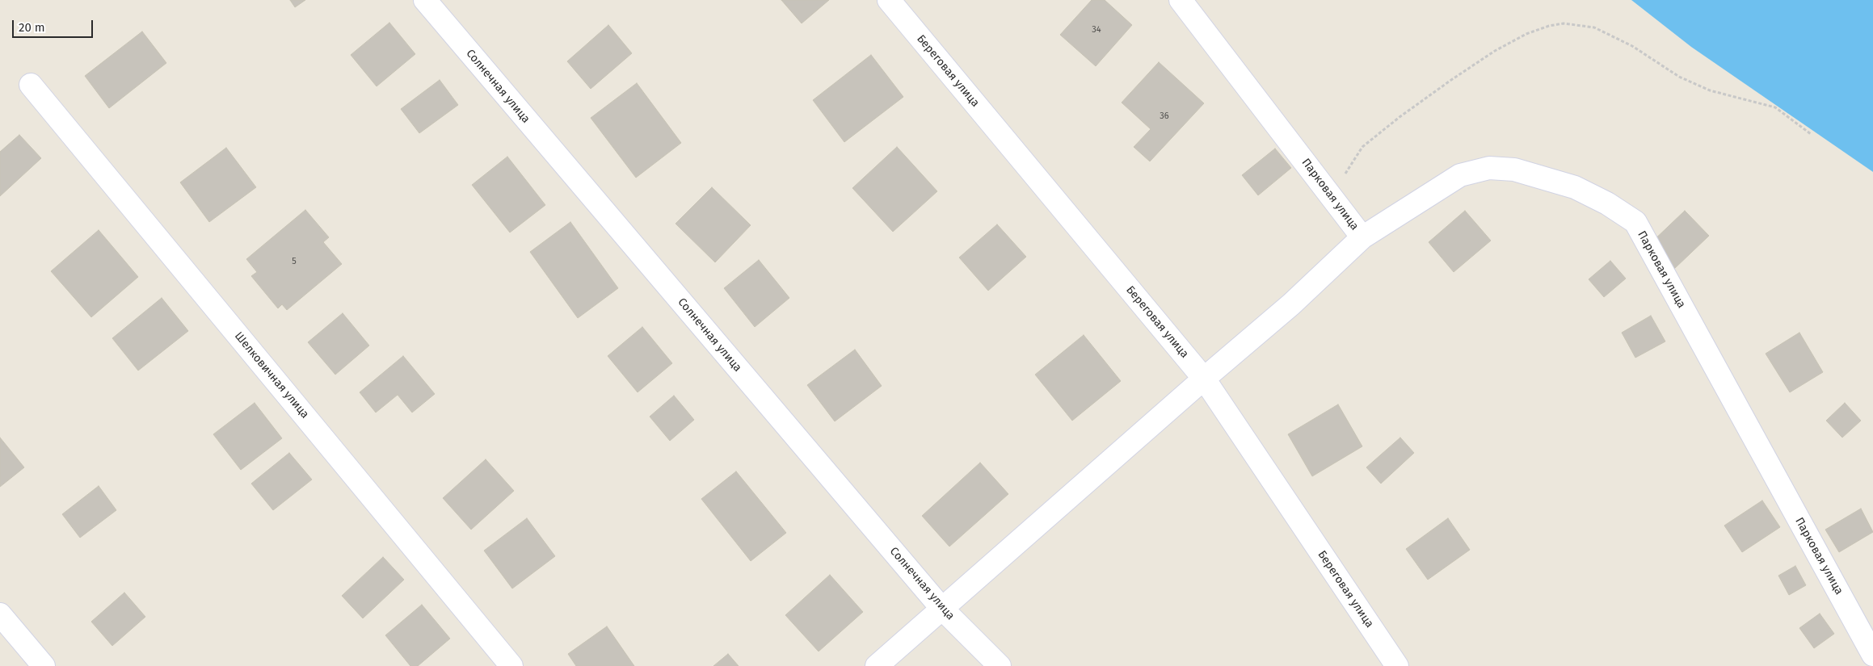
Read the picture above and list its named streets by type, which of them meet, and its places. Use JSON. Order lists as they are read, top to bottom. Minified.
{"streets":{"street":["Береговая улица","Солнечная улица","Парковая улица","Шелковичная улица"]},"house_numbers":["34","36","5"],"scale_bar":"20 m"}
